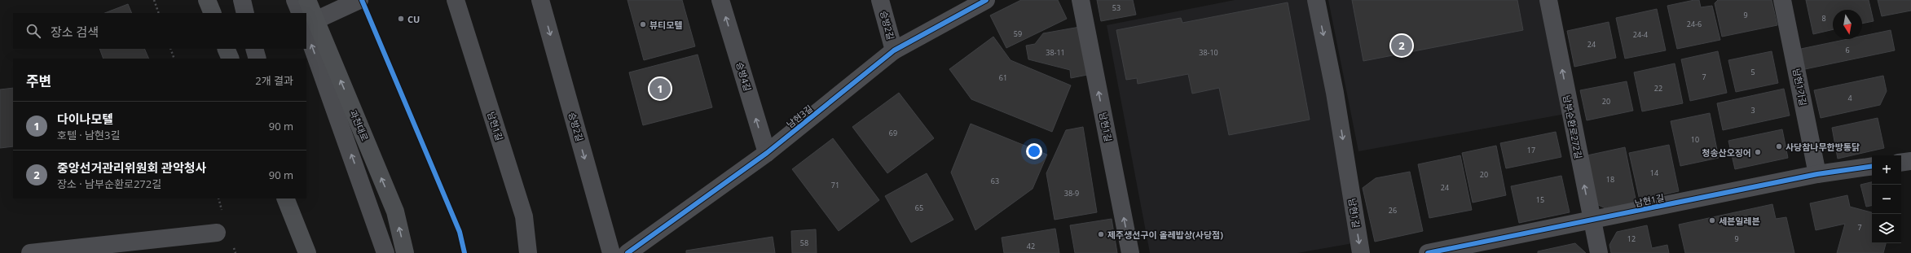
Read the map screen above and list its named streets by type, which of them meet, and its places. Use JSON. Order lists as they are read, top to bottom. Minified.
{"streets":{"main road":["과천대로"],"street":["승방2길","승방4길","남현1가길","남현3길","남현1길","남부순환로272길"]},"crossings":[["승방2길","남현3길"],["승방4길","남현3길"],["남현1가길","남현1길"],["남현1길","남부순환로272길"]],"one_way":["승방2길","승방4길","과천대로","남부순환로272길"],"places":["CU","뷰티모텔","사당참나무한방통닭","청송산오징어","세븐일레븐","제주생선구이 올레밥상(사당점)"],"house_numbers":["53","9","8","24-6","59","24-4","24","6","38-11","38-10","5","7","61","22","4","20","3","69","10","17","14","20","18","63","71","24","38-9","15","65","26","7","12","9","58","42"],"north":"bottom","page":{"search":"장소 검색","pins":["2","1"],"heading":["주변","2개 결과"],"list":[{"mark":"1","name":"다이나모텔","note":"호텔 · 남현3길","value":"90 m"},{"mark":"2","name":"중앙선거관리위원회 관악청사","note":"장소 · 남부순환로272길","value":"90 m"}],"map_buttons":["+","−"]}}
